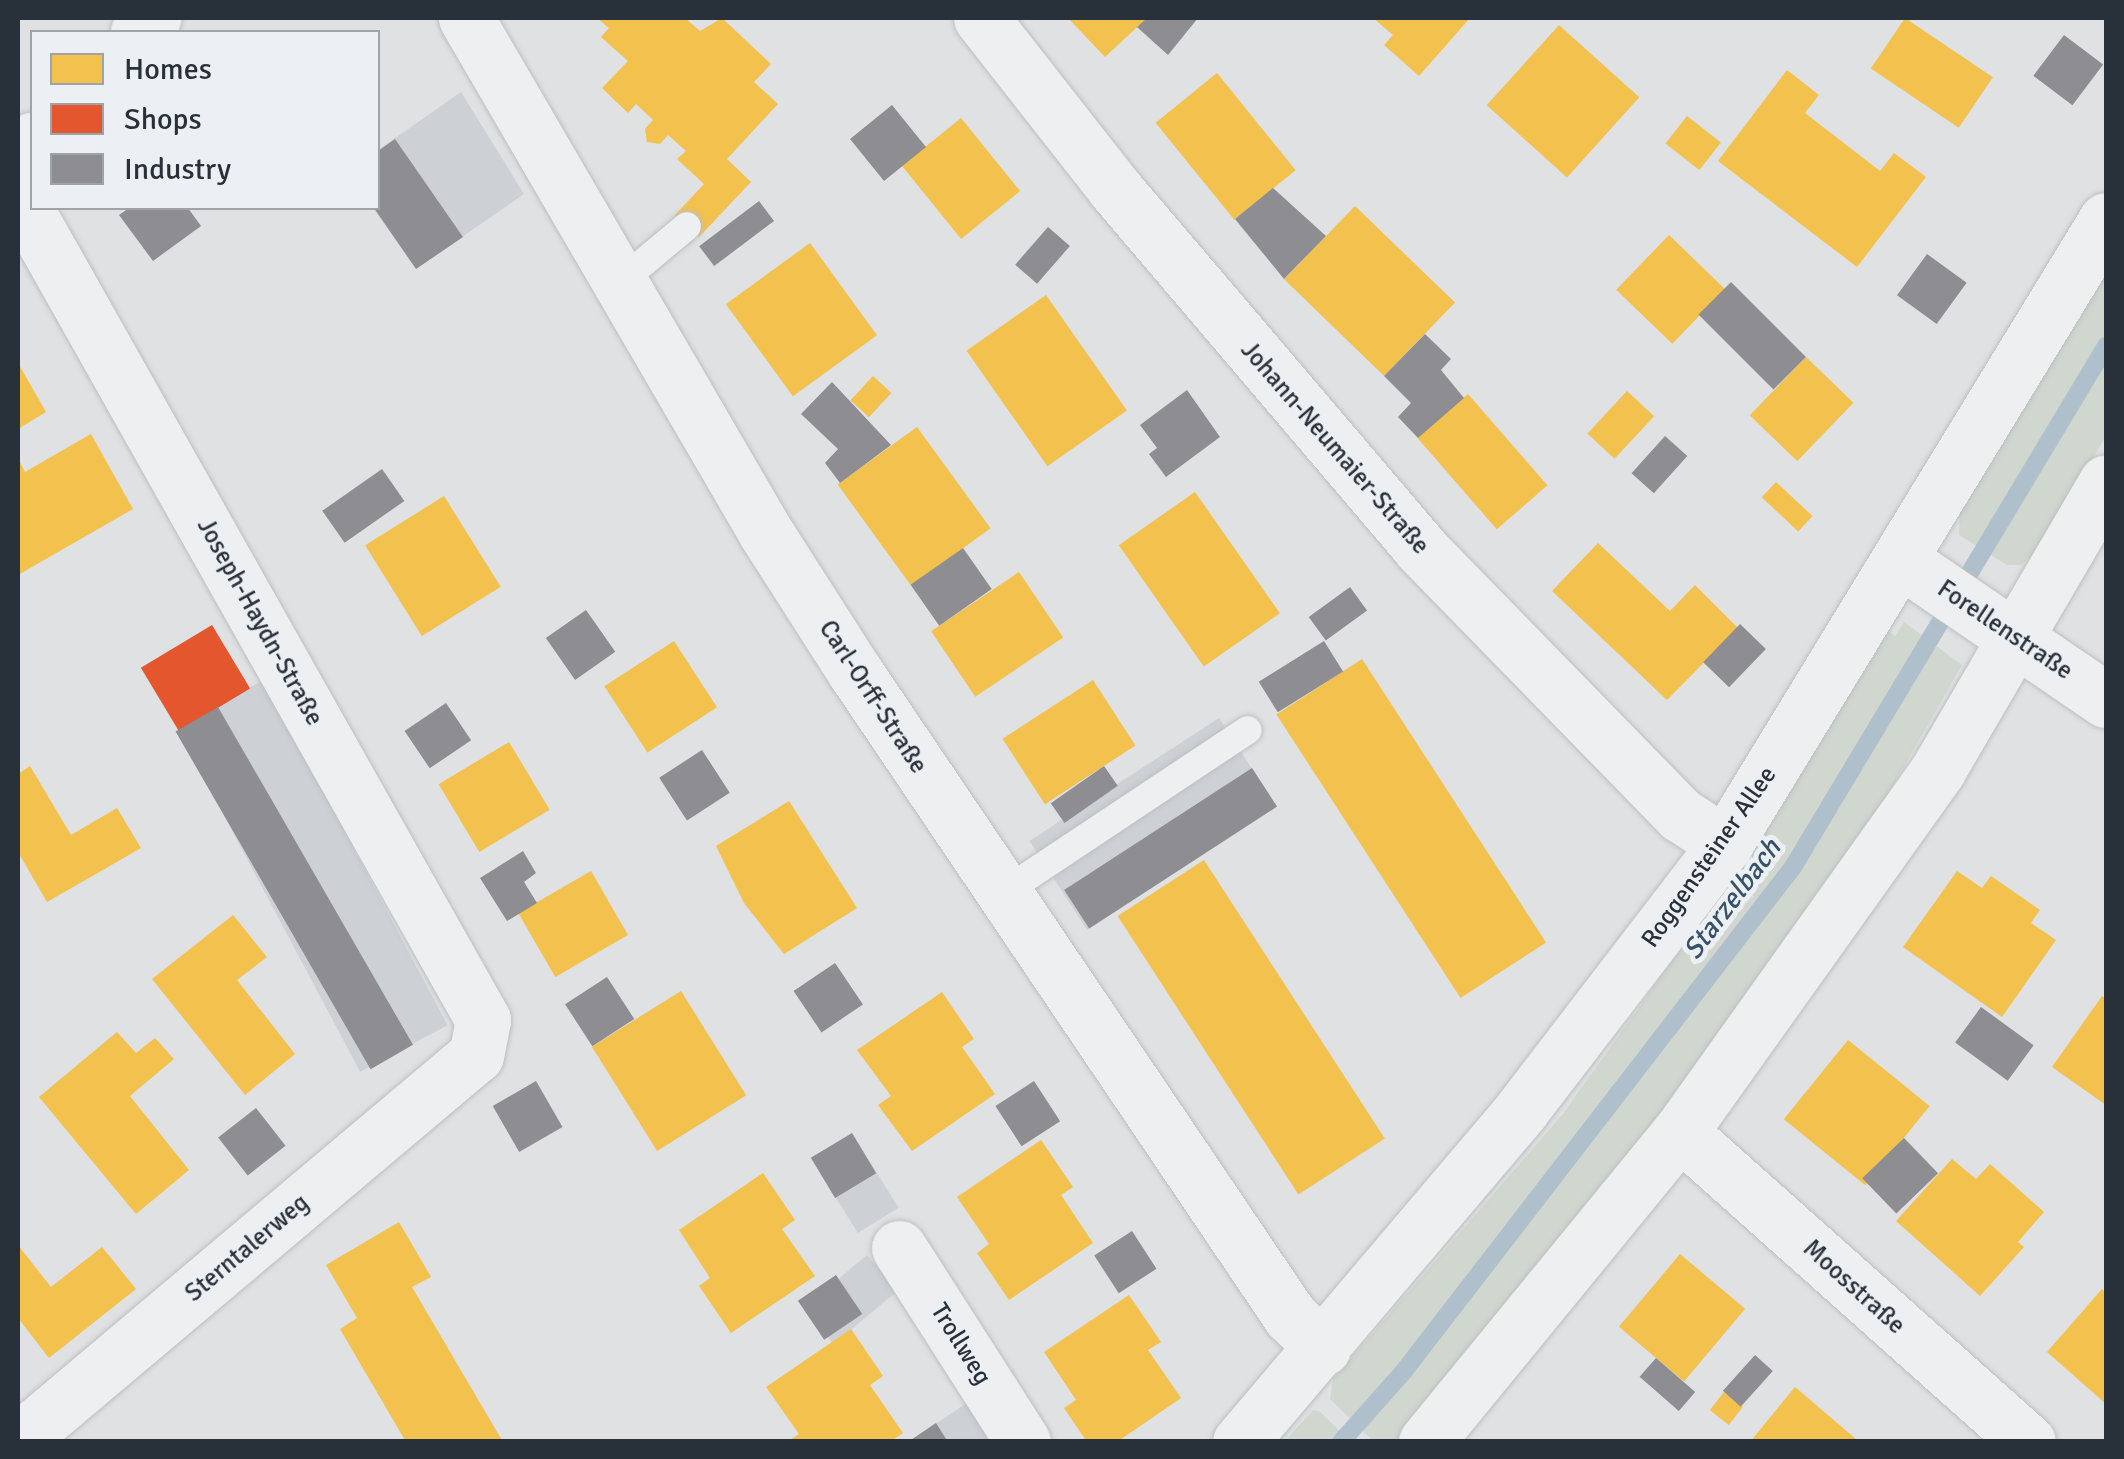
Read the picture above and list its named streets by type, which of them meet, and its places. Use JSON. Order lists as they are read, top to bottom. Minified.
{"streets":{"street":["Johann-Neumaier-Straße","Joseph-Haydn-Straße","Forellenstraße","Carl-Orff-Straße","Roggensteiner Allee","Sterntalerweg","Moosstraße","Trollweg"]},"crossings":[["Johann-Neumaier-Straße","Roggensteiner Allee"],["Joseph-Haydn-Straße","Sterntalerweg"],["Forellenstraße","Roggensteiner Allee"],["Carl-Orff-Straße","Roggensteiner Allee"]],"water":["Starzelbach"],"legend":["Homes","Shops","Industry"]}
